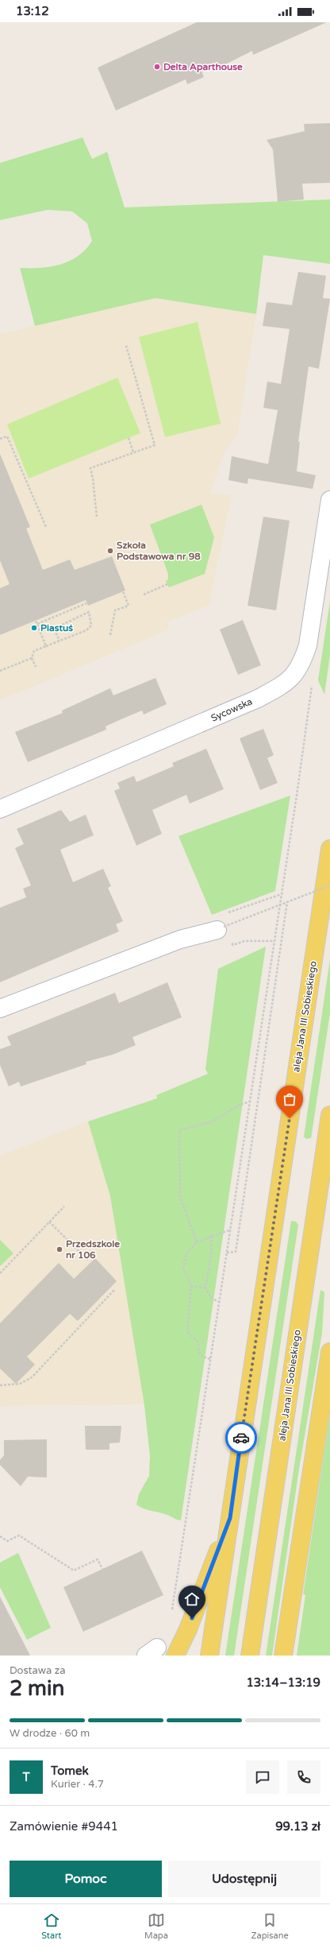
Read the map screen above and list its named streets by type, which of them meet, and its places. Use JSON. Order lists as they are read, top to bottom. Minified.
{"streets":{"main road":["aleja Jana III Sobieskiego"],"street":["Sycowska"]},"places":["Delta Aparthouse","Szkoła Podstawowa nr 98","Piastuś","Przedszkole nr 106"],"page":{"status":"13:12","heading":["2 min","Dostawa za","13:14–13:19"],"panel":["Tomek","Kurier · 4.7","Zamówienie #9441","99.13 zł"],"bar":"W drodze · 60 m","round":"T","buttons":["Pomoc","Udostępnij"],"tabs":["Start","Mapa","Zapisane"]}}
